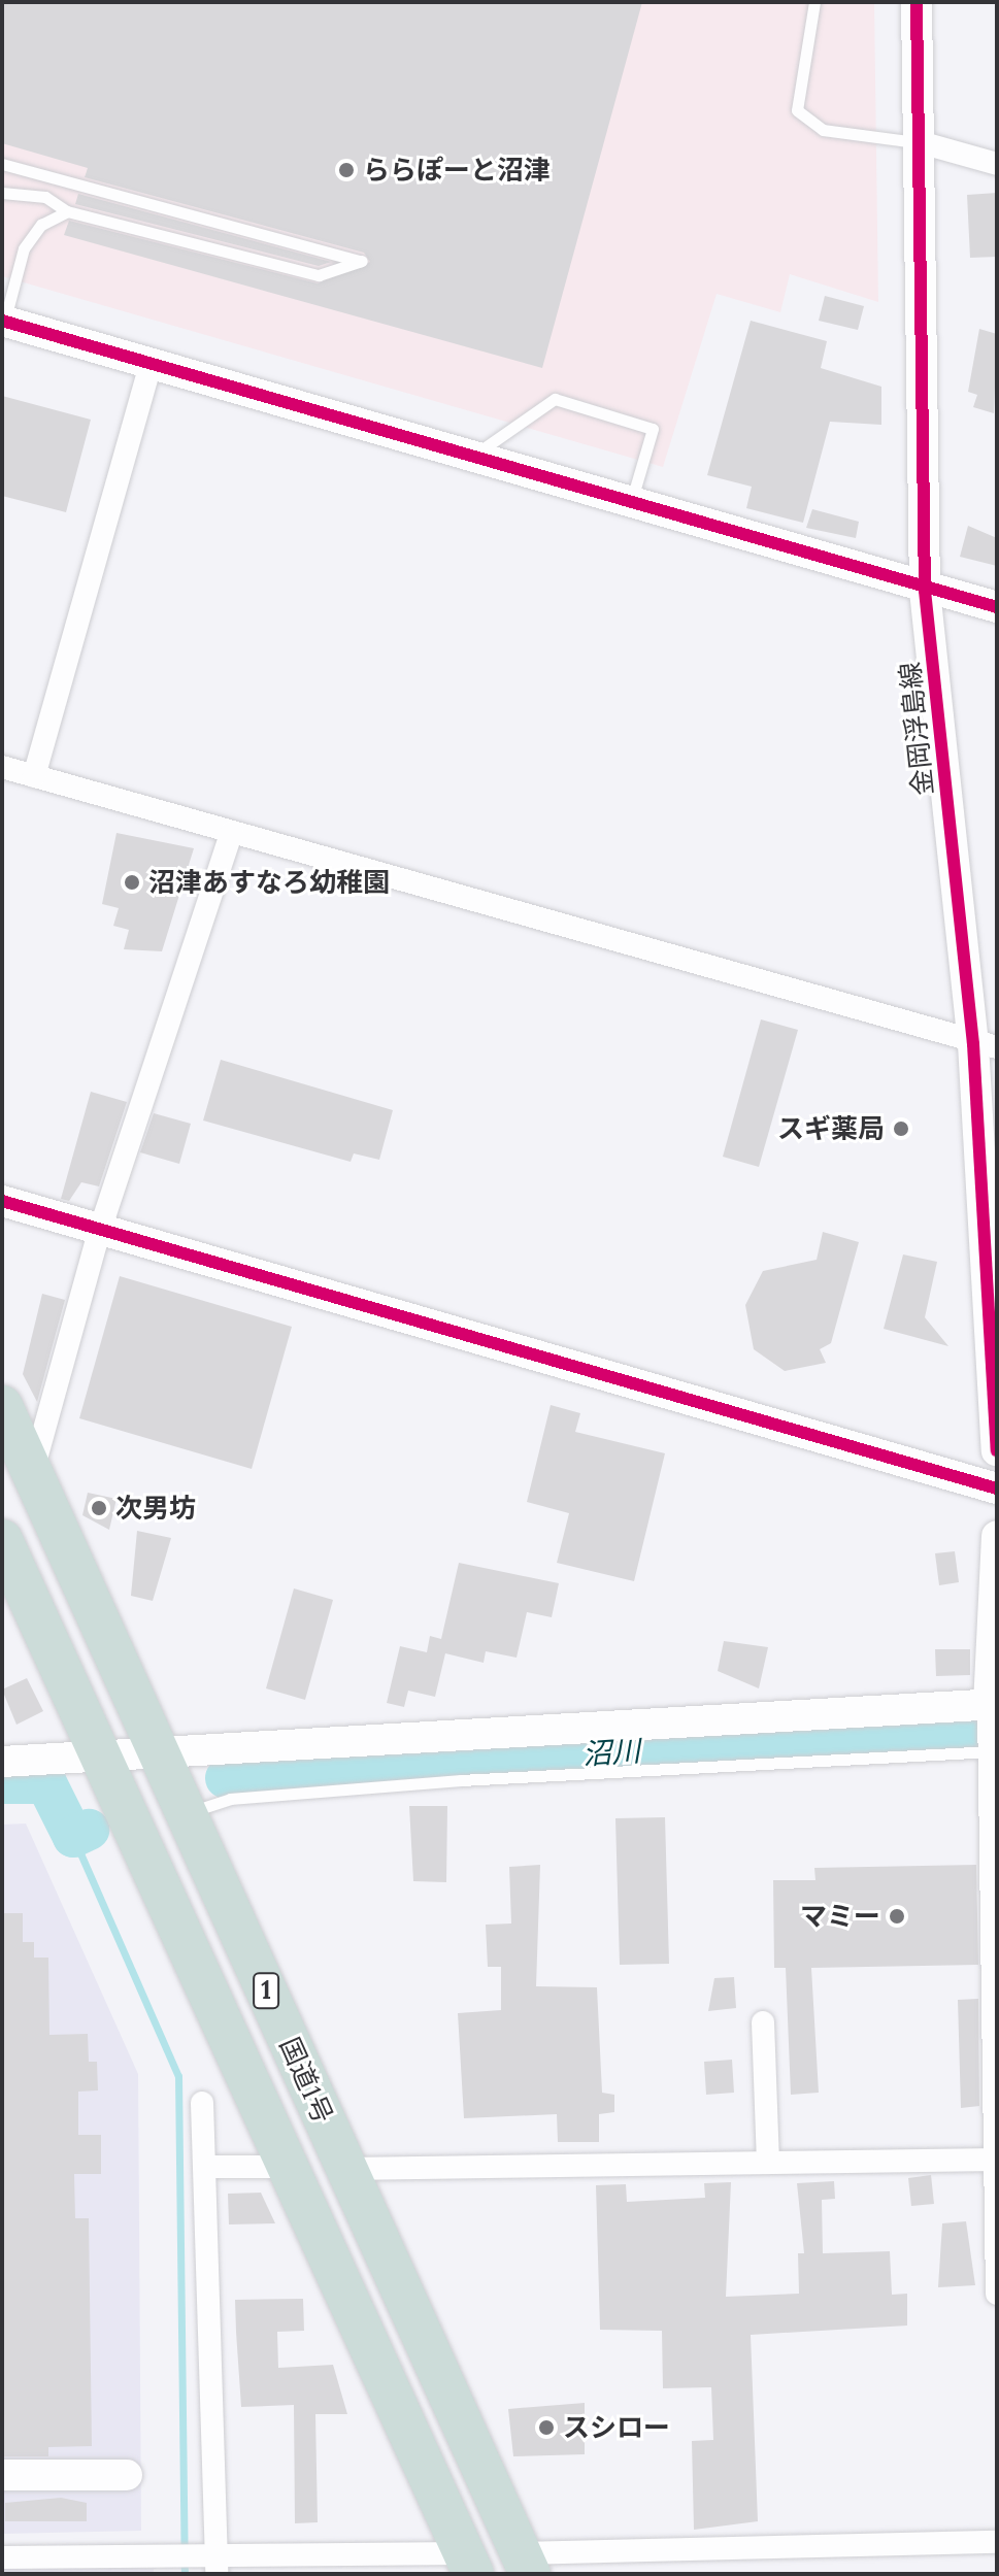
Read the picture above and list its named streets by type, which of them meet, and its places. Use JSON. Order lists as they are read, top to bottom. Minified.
{"streets":{"highway":["1","国道1号"],"street":["金岡浮島線"]},"water":["沼川"],"places":["ららぽーと沼津","沼津あすなろ幼稚園","スギ薬局","次男坊","マミー","スシロー"]}
